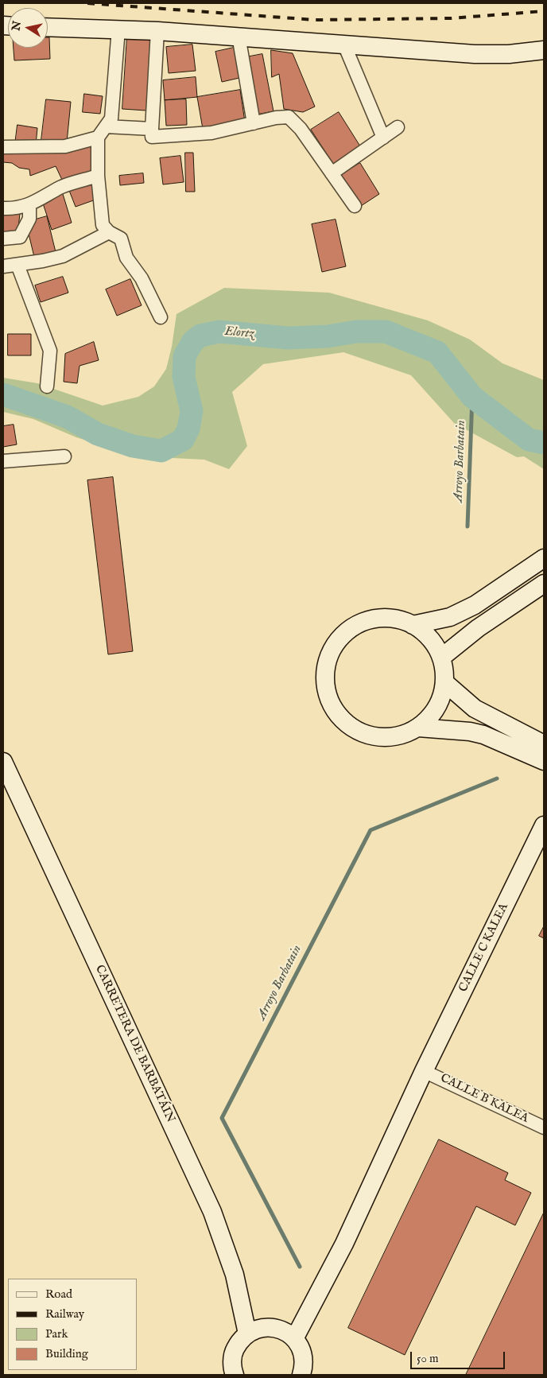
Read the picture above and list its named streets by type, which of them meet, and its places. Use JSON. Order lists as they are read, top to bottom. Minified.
{"streets":{"street":["CALLE C KALEA","CARRETERA DE BARBATÁIN","CALLE B KALEA"]},"crossings":[["CALLE C KALEA","CALLE B KALEA"]],"water":["Elortz","Arroyo Barbatain"],"legend":["Road","Railway","Park","Building"],"scale_bar":"50 m","north":"left"}
